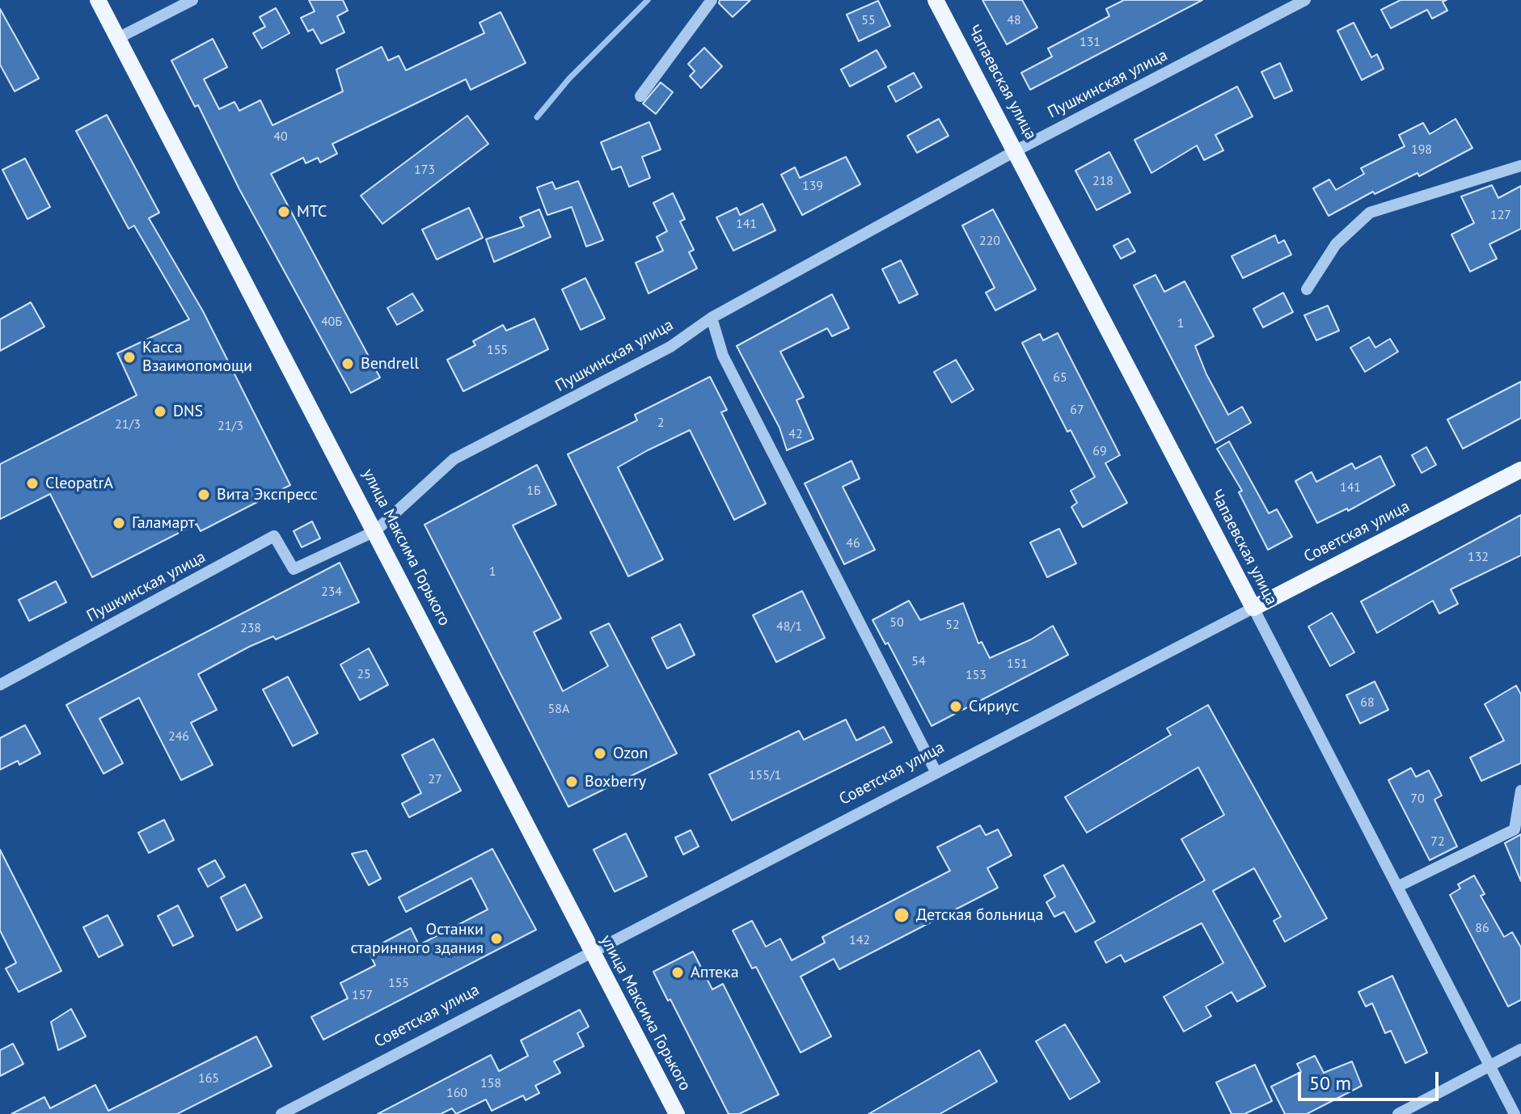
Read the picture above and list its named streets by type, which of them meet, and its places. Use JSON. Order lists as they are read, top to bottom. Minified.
{"streets":{"main road":["Чапаевская улица","Советская улица","улица Максима Горького"],"street":["Пушкинская улица"]},"crossings":[["Чапаевская улица","Пушкинская улица"],["Чапаевская улица","Советская улица"],["Пушкинская улица","улица Максима Горького"],["Советская улица","улица Максима Горького"]],"places":["МТС","Касса Взаимопомощи","Bendrell","DNS","CleopatrA","Вита Экспресс","Галамарт","Сириус","Ozon","Boxberry","Детская больница","Останки старинного здания","Аптека"],"house_numbers":["55","48","131","40","198","173","218","139","127","141","220","40Б","1","155","65","67","2","21/3","21/3","42","69","141","1Б","46","132","1","234","50","52","48/1","238","54","151","25","153","68","58А","246","155/1","27","70","72","86","142","155","157","165","158","160"],"scale_bar":"50 m"}
